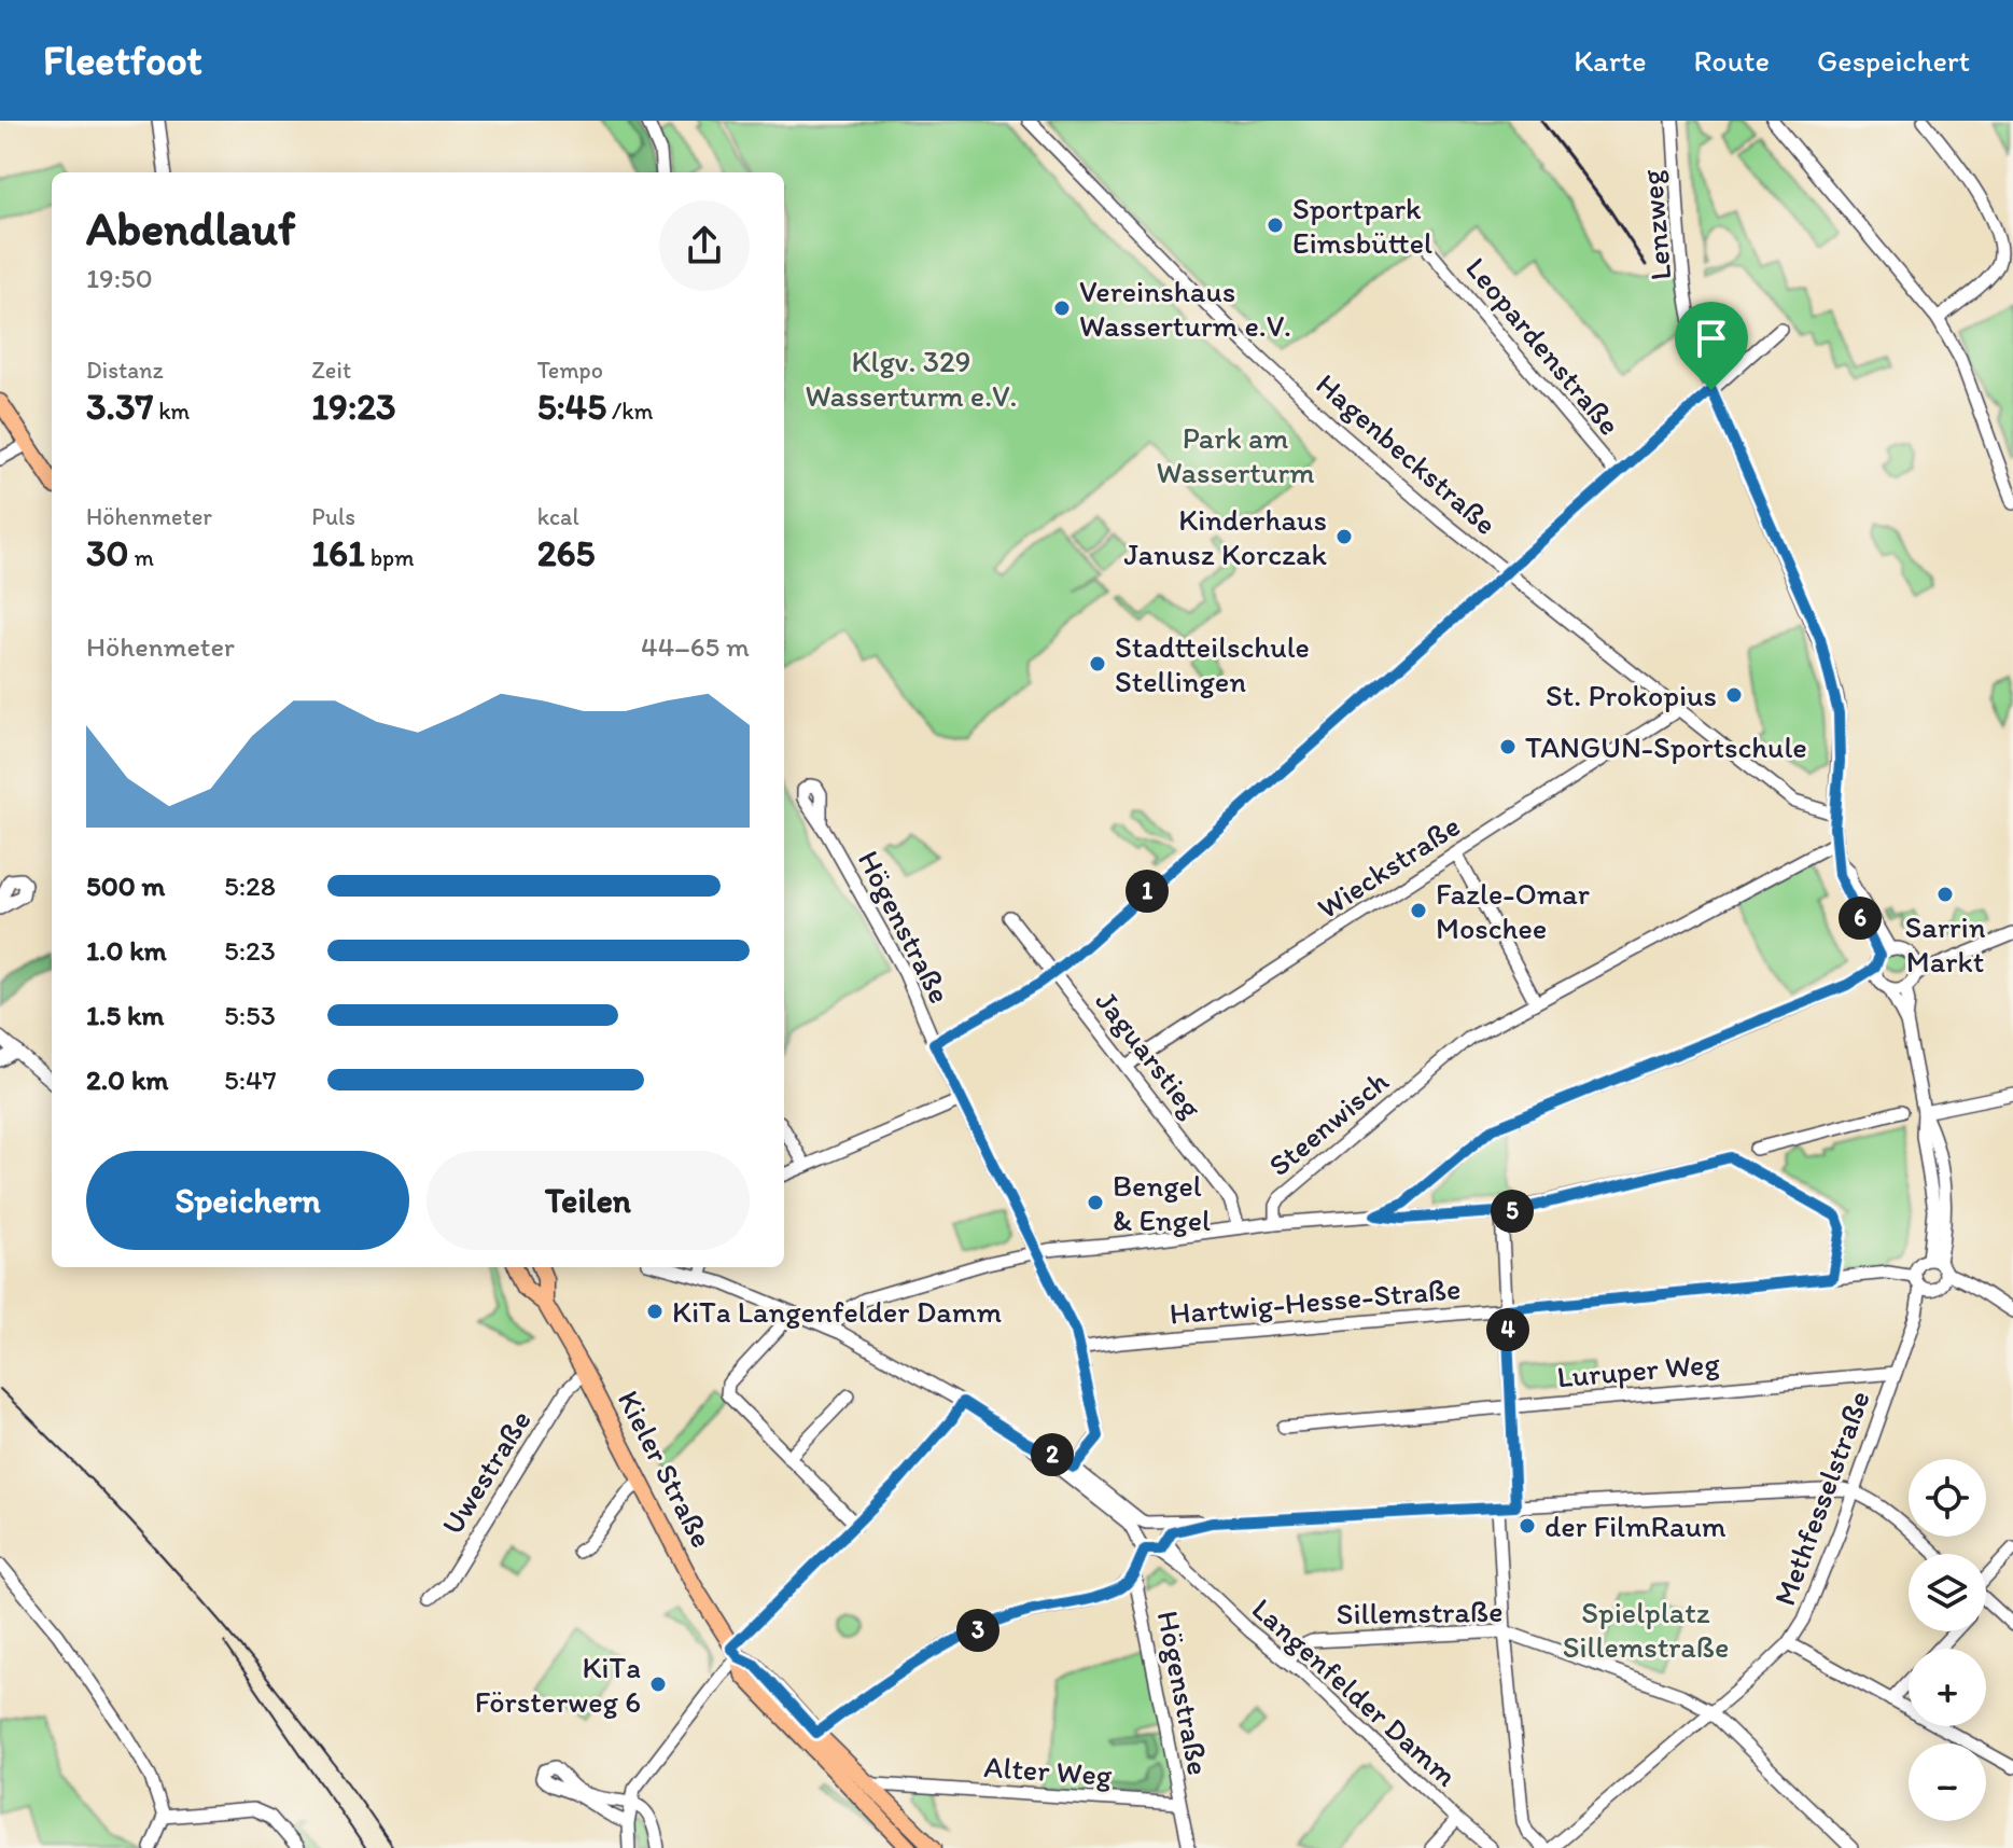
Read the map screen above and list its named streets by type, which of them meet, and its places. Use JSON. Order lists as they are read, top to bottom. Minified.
{"streets":{"main road":["Kieler Straße"],"street":["Lenzweg","Leopardenstraße","Hagenbeckstraße","Wieckstraße","Högenstraße","Jaguarstieg","Steenwisch","Hartwig-Hesse-Straße","Luruper Weg","Uwestraße","Methfesselstraße","Sillemstraße","Langenfelder Damm","Alter Weg"]},"crossings":[["Lenzweg","Hagenbeckstraße"],["Hagenbeckstraße","Wieckstraße"],["Wieckstraße","Jaguarstieg"],["Högenstraße","Steenwisch"],["Högenstraße","Hartwig-Hesse-Straße"],["Högenstraße","Langenfelder Damm"],["Högenstraße","Alter Weg"],["Jaguarstieg","Steenwisch"],["Steenwisch","Langenfelder Damm"],["Hartwig-Hesse-Straße","Methfesselstraße"],["Luruper Weg","Methfesselstraße"],["Kieler Straße","Uwestraße"],["Kieler Straße","Alter Weg"],["Methfesselstraße","Sillemstraße"],["Sillemstraße","Langenfelder Damm"]],"parks":["Klgv. 329 Wasserturm e.V.","Park am Wasserturm","Spielplatz Sillemstraße"],"places":["Sportpark Eimsbüttel","Vereinshaus Wasserturm e.V.","Kinderhaus Janusz Korczak","Stadtteilschule Stellingen","St. Prokopius","TANGUN-Sportschule","Sarrin Markt","Fazle-Omar Moschee","Bengel & Engel","KiTa Langenfelder Damm","der FilmRaum","KiTa Försterweg 6"],"page":{"header":"Fleetfoot","nav":["Karte","Route","Gespeichert"],"heading":["Abendlauf","19:50"],"stats":[["Distanz","3.37 km"],["Zeit","19:23"],["Tempo","5:45 /km"],["Höhenmeter","30 m"],["Puls","161 bpm"],["kcal","265"]],"chart":["Höhenmeter","44–65 m"],"list":[{"name":"500 m","note":"5:28"},{"name":"1.0 km","note":"5:23"},{"name":"1.5 km","note":"5:53"},{"name":"2.0 km","note":"5:47"}],"pins":["1","6","5","4","2","3"],"buttons":["Speichern","Teilen"],"map_buttons":["+","−"]}}
